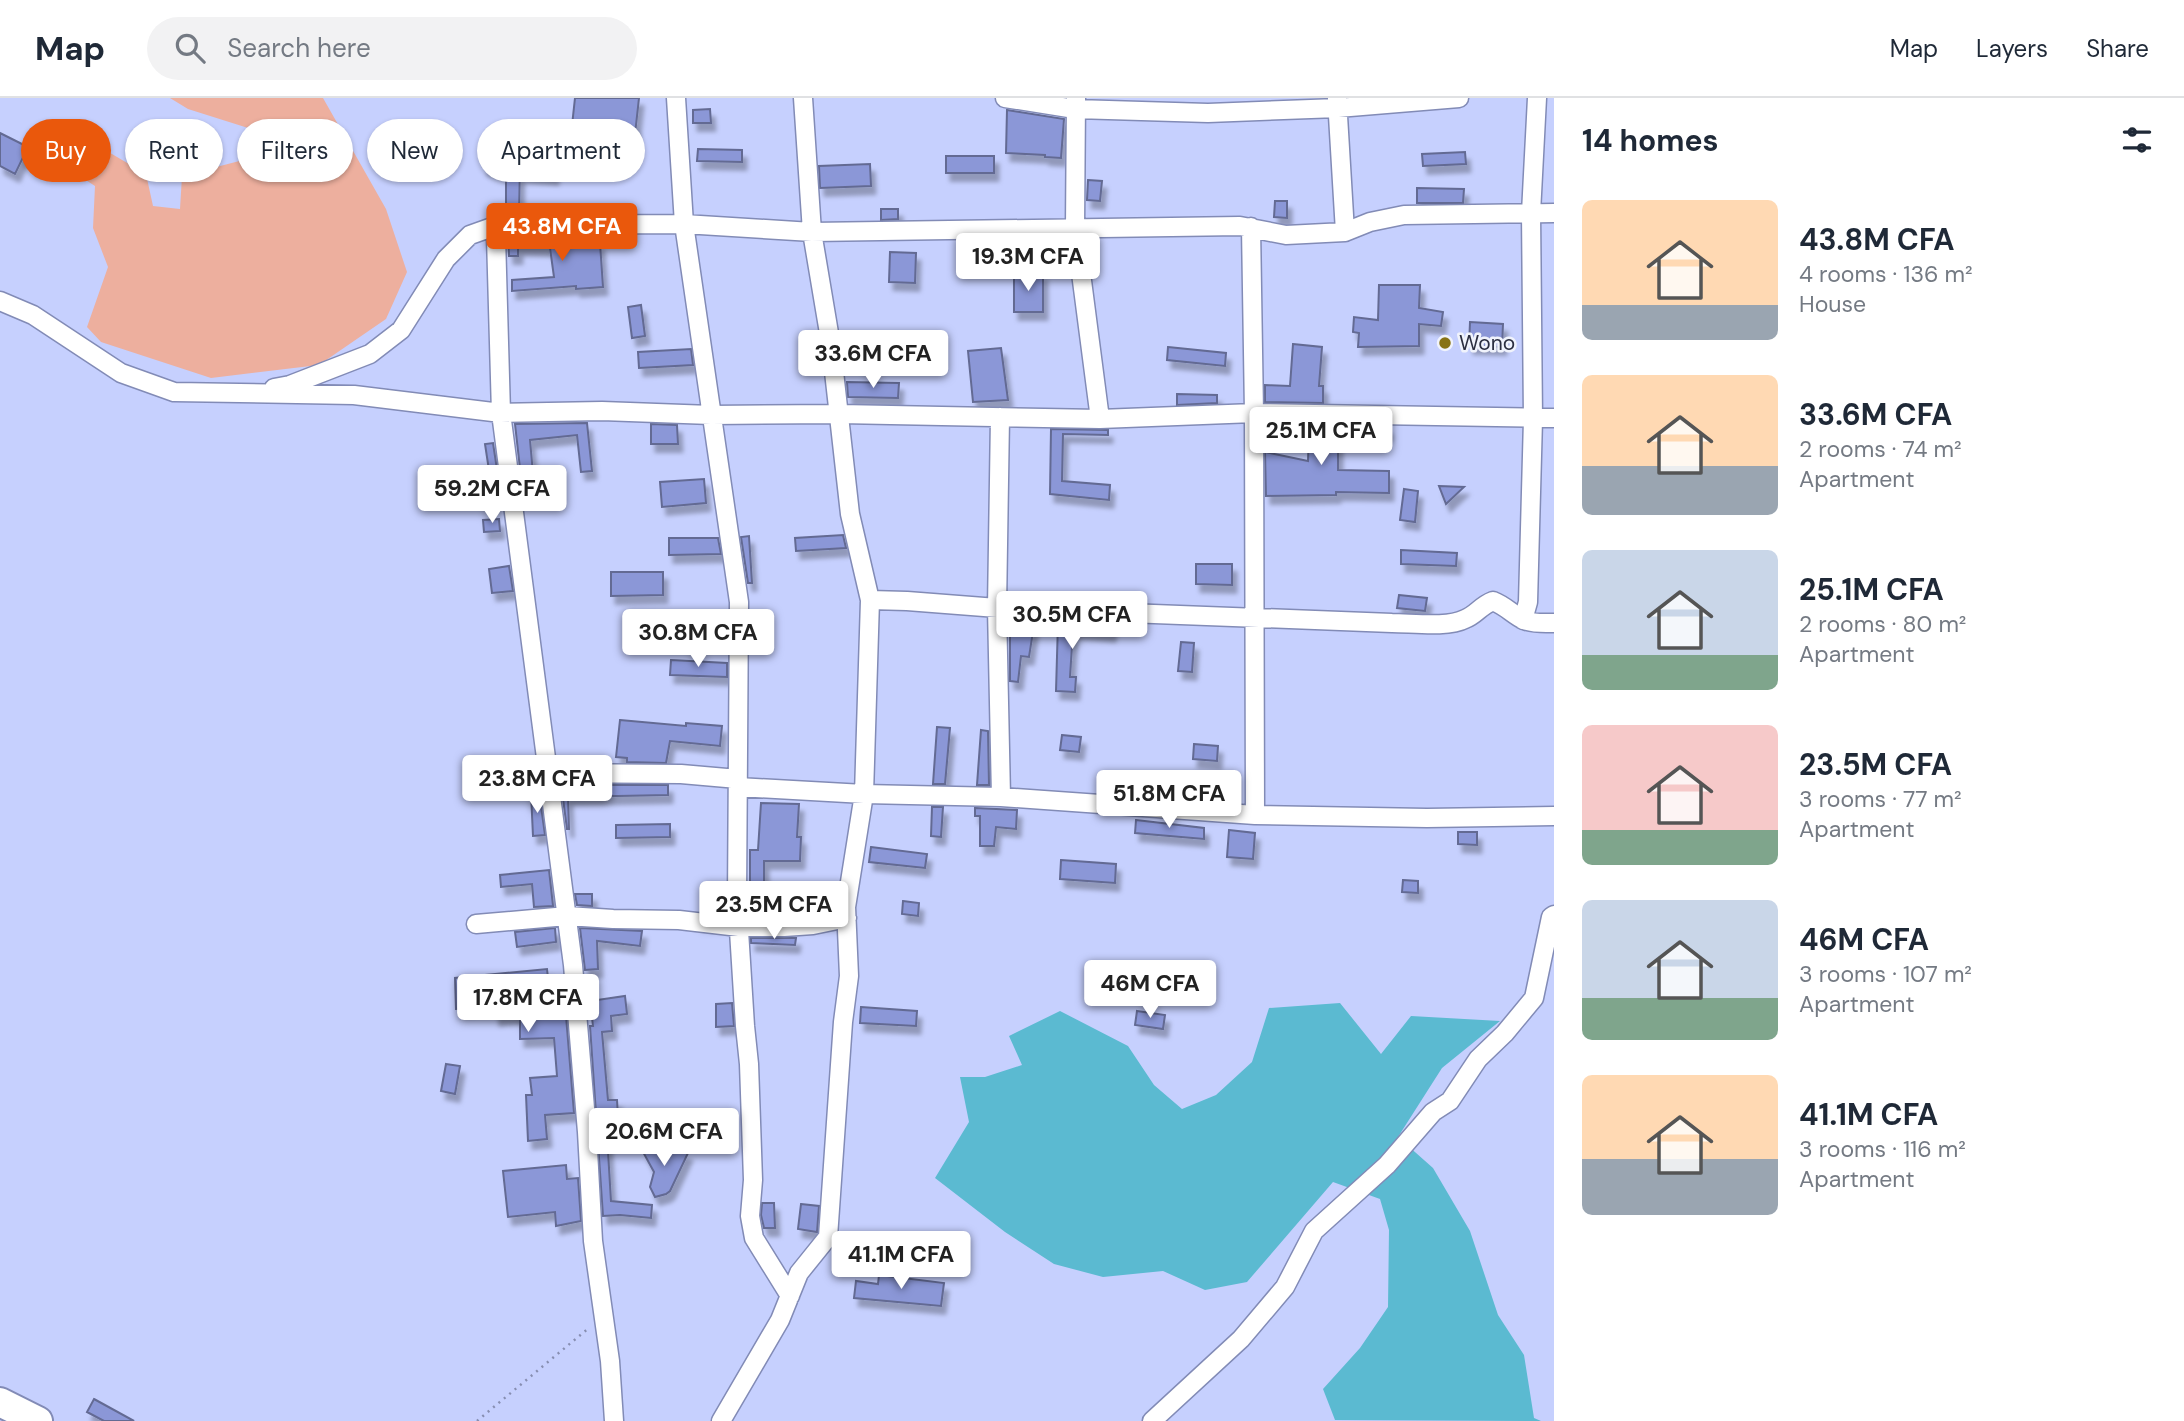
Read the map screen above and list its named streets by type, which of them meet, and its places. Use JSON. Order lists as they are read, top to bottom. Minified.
{"places":["Wono"],"page":{"header":"Map","search":"Search here","nav":["Map","Layers","Share"],"heading":"14 homes","chip":["Buy","Rent","Filters","New","Apartment"],"list":[{"name":"43.8M CFA","note":"4 rooms · 136 m² · House"},{"name":"33.6M CFA","note":"2 rooms · 74 m² · Apartment"},{"name":"25.1M CFA","note":"2 rooms · 80 m² · Apartment"},{"name":"23.5M CFA","note":"3 rooms · 77 m² · Apartment"},{"name":"46M CFA","note":"3 rooms · 107 m² · Apartment"},{"name":"41.1M CFA","note":"3 rooms · 116 m² · Apartment"}],"price":["43.8M CFA","19.3M CFA","33.6M CFA","25.1M CFA","59.2M CFA","30.5M CFA","30.8M CFA","23.8M CFA","51.8M CFA","23.5M CFA","46M CFA","17.8M CFA","20.6M CFA","41.1M CFA"]}}
